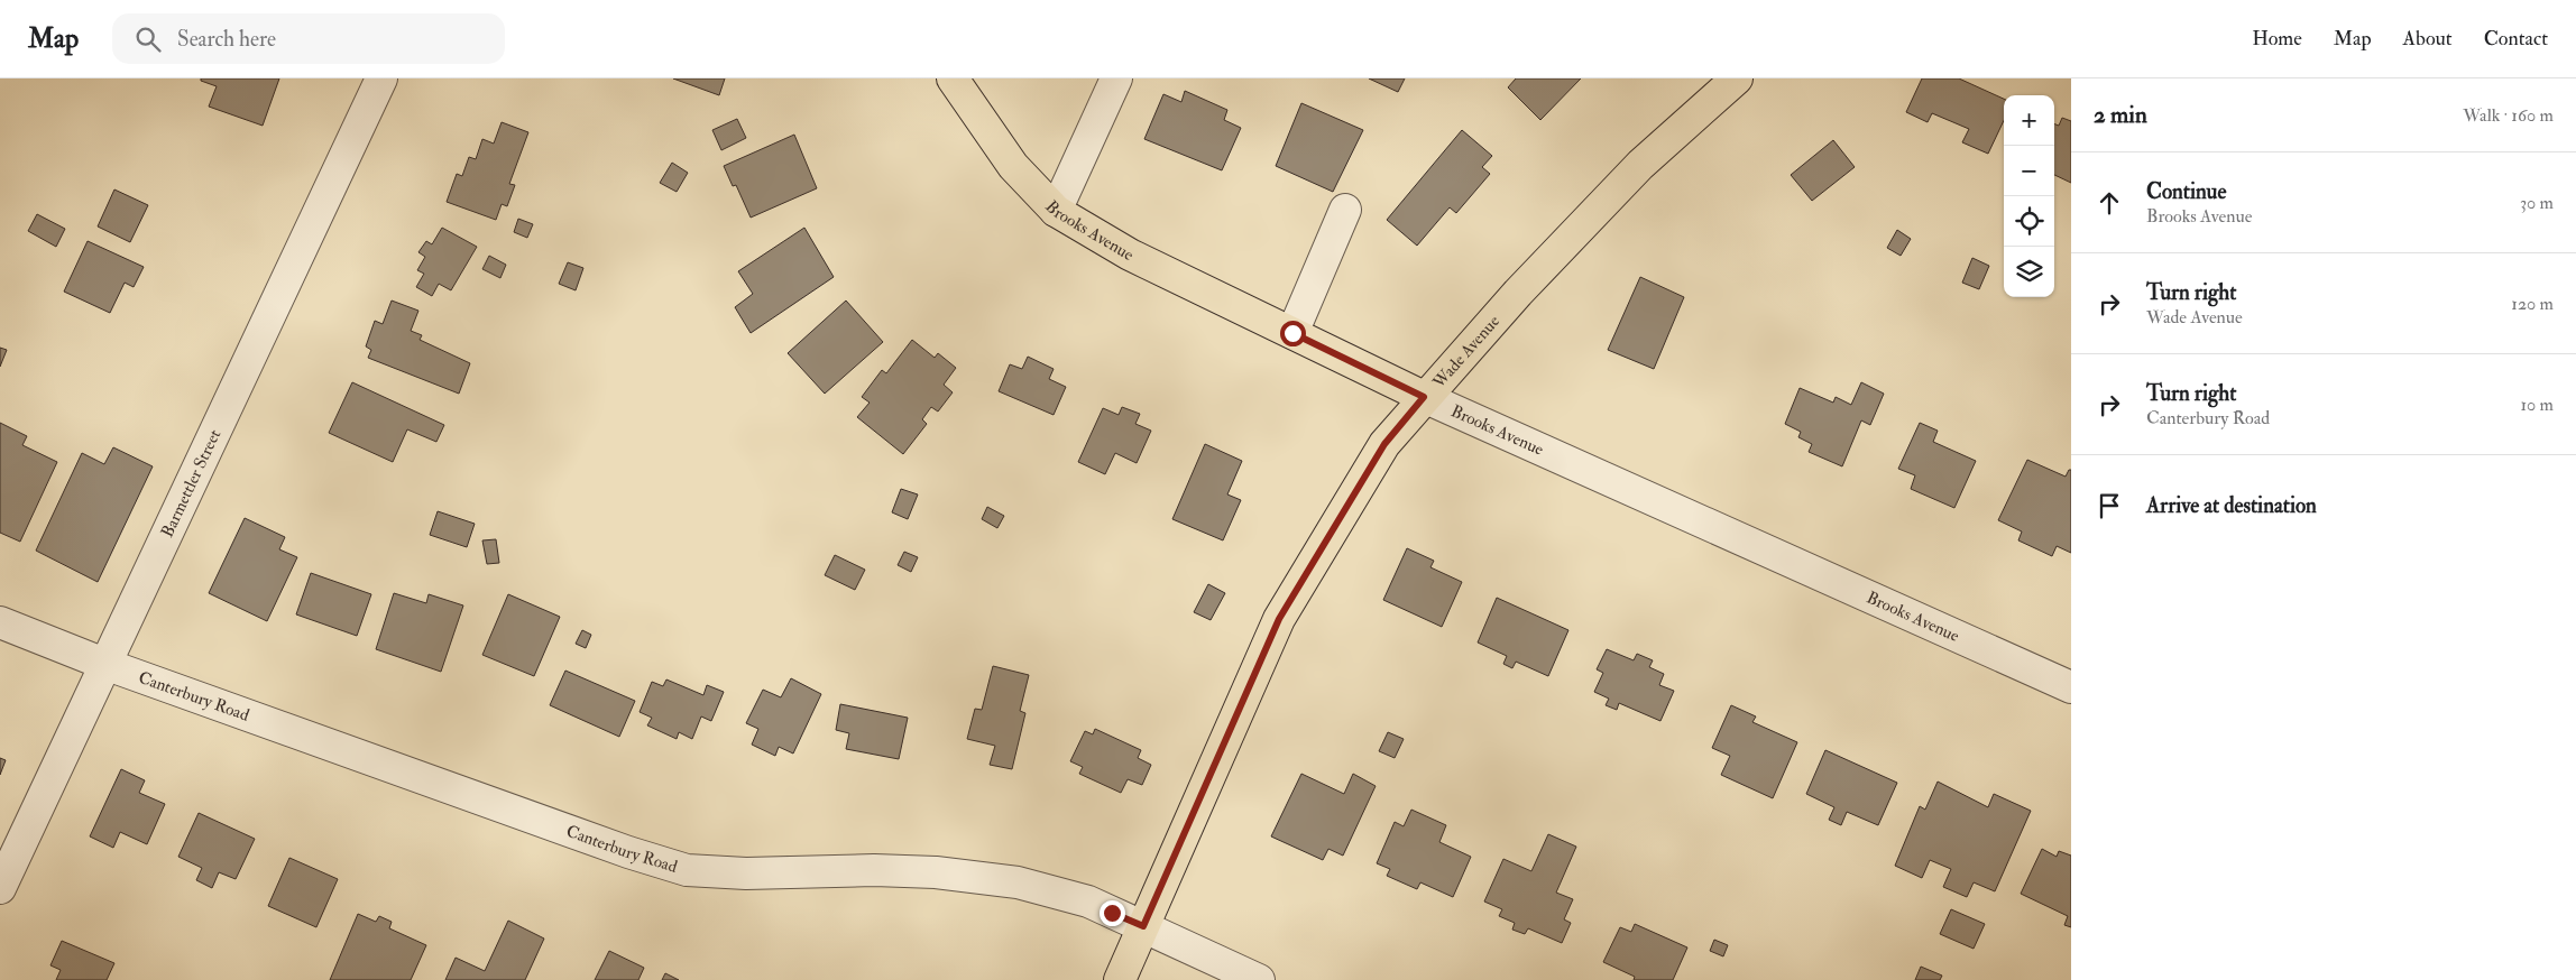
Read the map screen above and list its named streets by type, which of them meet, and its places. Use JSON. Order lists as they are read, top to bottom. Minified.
{"streets":{"main road":["Brooks Avenue","Wade Avenue"],"street":["Barmettler Street","Canterbury Road"]},"crossings":[["Brooks Avenue","Wade Avenue"],["Wade Avenue","Canterbury Road"],["Barmettler Street","Canterbury Road"]],"page":{"header":"Map","search":"Search here","nav":["Home","Map","About","Contact"],"heading":["2 min","Walk · 160 m"],"map_buttons":["+","−"],"list":[["Continue","Brooks Avenue","30 m"],["Turn right","Wade Avenue","120 m"],["Turn right","Canterbury Road","10 m"],"Arrive at destination"]}}
